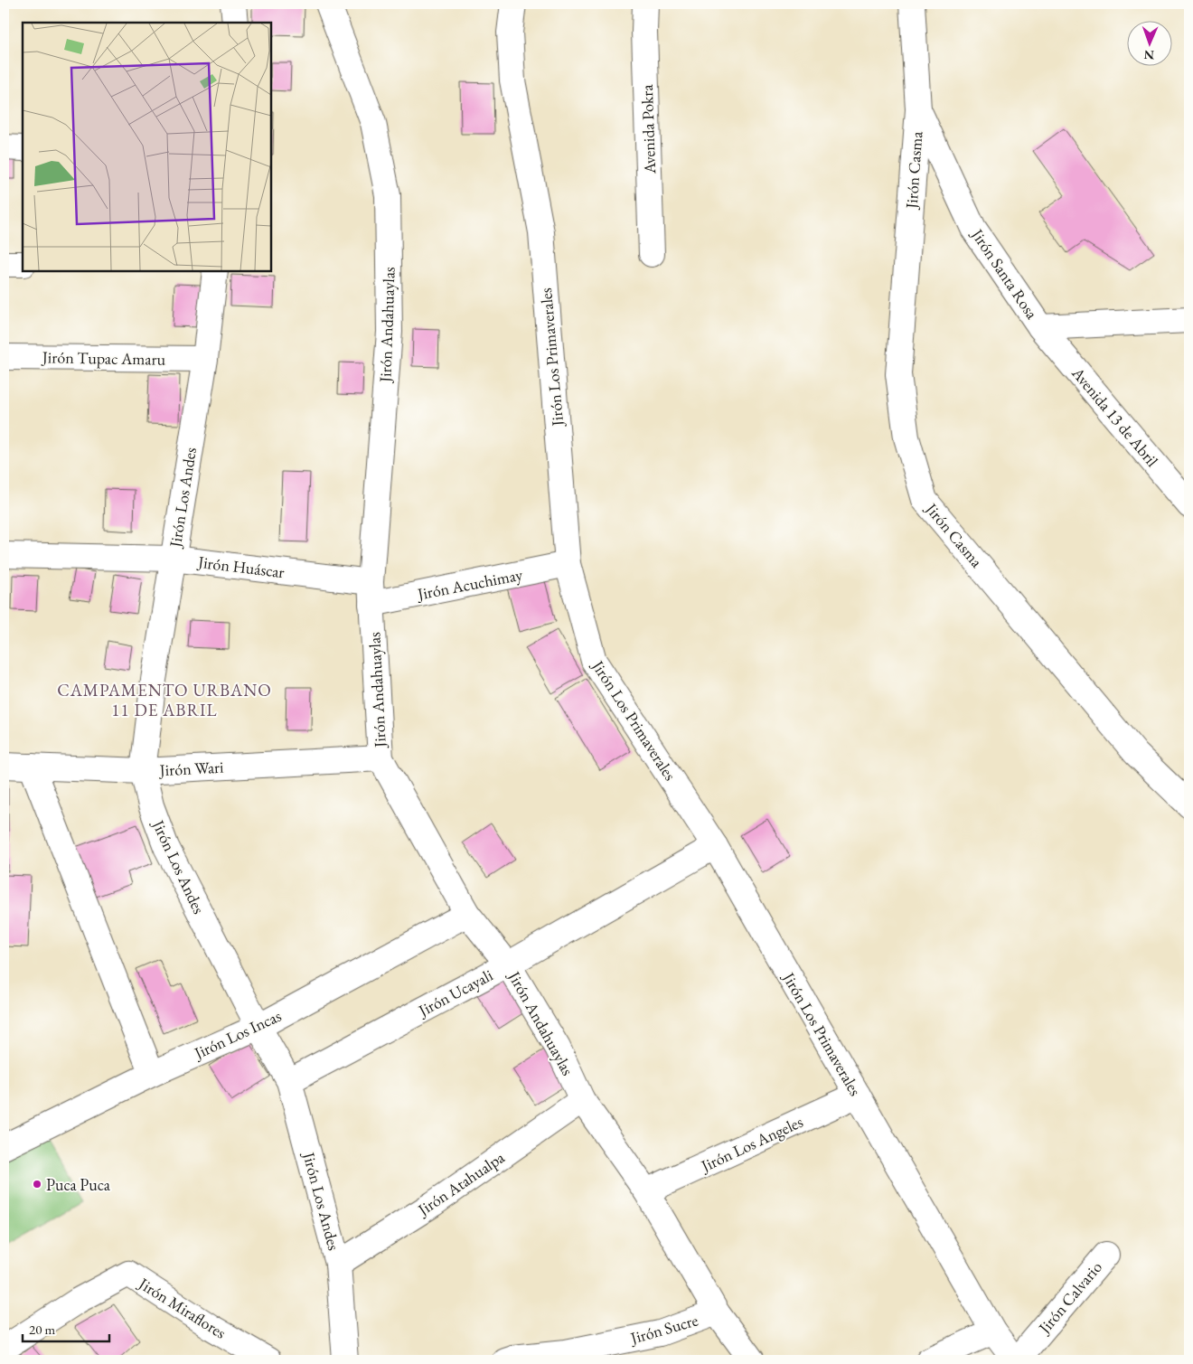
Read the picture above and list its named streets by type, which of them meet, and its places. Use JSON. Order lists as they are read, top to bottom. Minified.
{"streets":{"street":["Avenida Pokra","Jirón Casma","Jirón Santa Rosa","Jirón Andahuaylas","Jirón Los Primaverales","Jirón Tupac Amaru","Avenida 13 de Abril","Jirón Los Andes","Jirón Huáscar","Jirón Acuchimay","Jirón Wari","Jirón Ucayali","Jirón Los Incas","Jirón Los Angeles","Jirón Atahualpa","Jirón Calvario","Jirón Miraflores","Jirón Sucre"]},"crossings":[["Jirón Casma","Jirón Santa Rosa"],["Jirón Santa Rosa","Avenida 13 de Abril"],["Jirón Andahuaylas","Jirón Huáscar"],["Jirón Andahuaylas","Jirón Acuchimay"],["Jirón Andahuaylas","Jirón Wari"],["Jirón Andahuaylas","Jirón Ucayali"],["Jirón Andahuaylas","Jirón Los Incas"],["Jirón Andahuaylas","Jirón Los Angeles"],["Jirón Andahuaylas","Jirón Atahualpa"],["Jirón Andahuaylas","Jirón Sucre"],["Jirón Los Primaverales","Jirón Acuchimay"],["Jirón Los Primaverales","Jirón Ucayali"],["Jirón Los Primaverales","Jirón Los Angeles"],["Jirón Los Primaverales","Jirón Calvario"],["Jirón Tupac Amaru","Jirón Los Andes"],["Jirón Los Andes","Jirón Huáscar"],["Jirón Los Andes","Jirón Wari"],["Jirón Los Andes","Jirón Ucayali"],["Jirón Los Andes","Jirón Los Incas"],["Jirón Los Andes","Jirón Atahualpa"],["Jirón Huáscar","Jirón Acuchimay"]],"districts":["CAMPAMENTO URBANO 11 DE ABRIL"],"places":["Puca Puca"],"scale_bar":"20 m","north":"bottom"}
